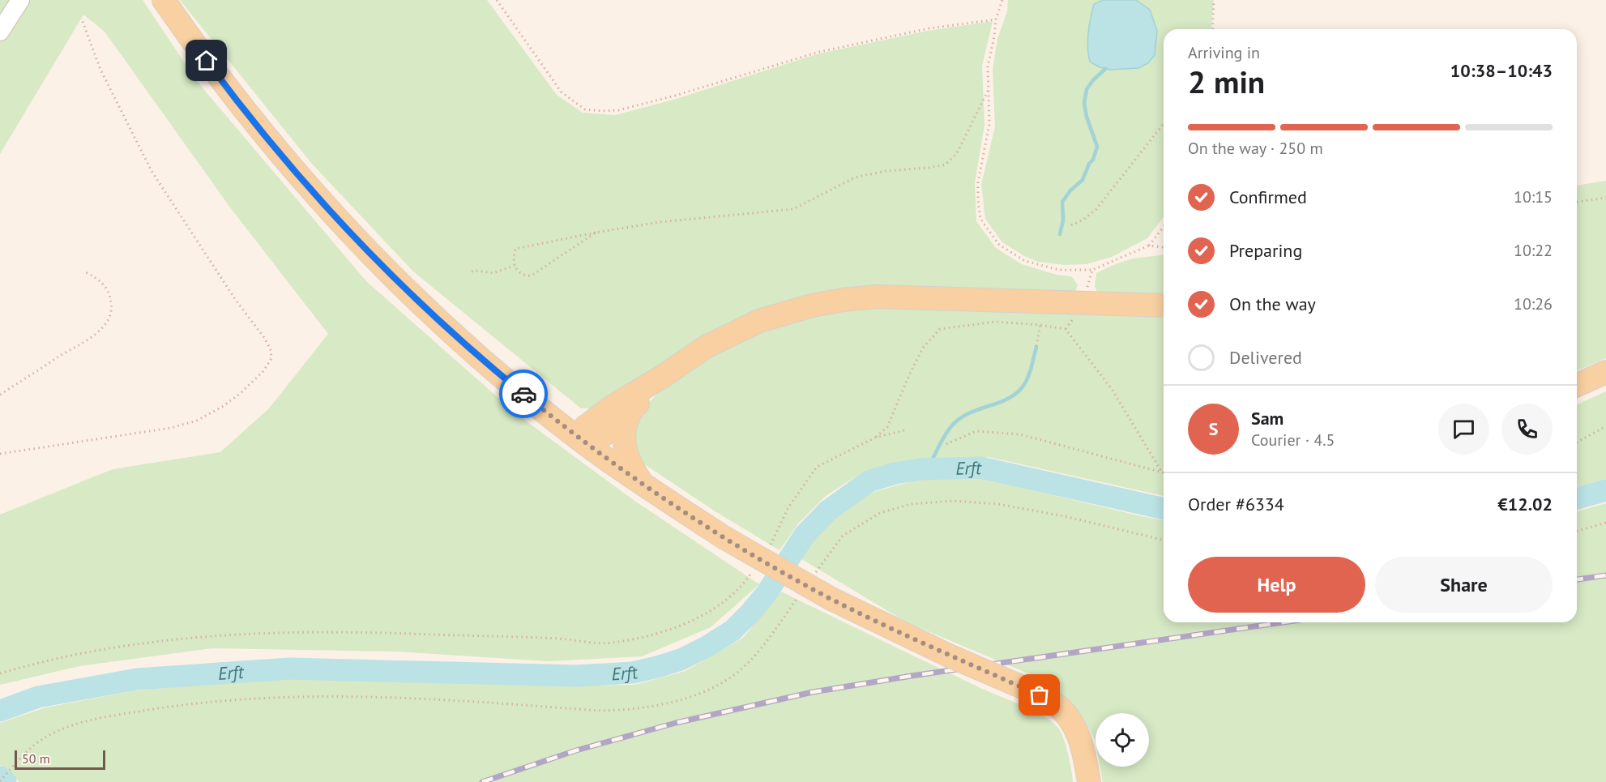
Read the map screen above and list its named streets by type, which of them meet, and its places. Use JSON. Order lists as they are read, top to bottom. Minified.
{"water":["Erft"],"scale_bar":"50 m","page":{"heading":["2 min","Arriving in","10:38–10:43"],"panel":["Sam","Courier · 4.5","Order #6334","€12.02"],"bar":"On the way · 250 m","list":[["Confirmed","10:15"],["Preparing","10:22"],["On the way","10:26"],"Delivered"],"round":"S","buttons":["Help","Share"],"scale":"50 m"}}
